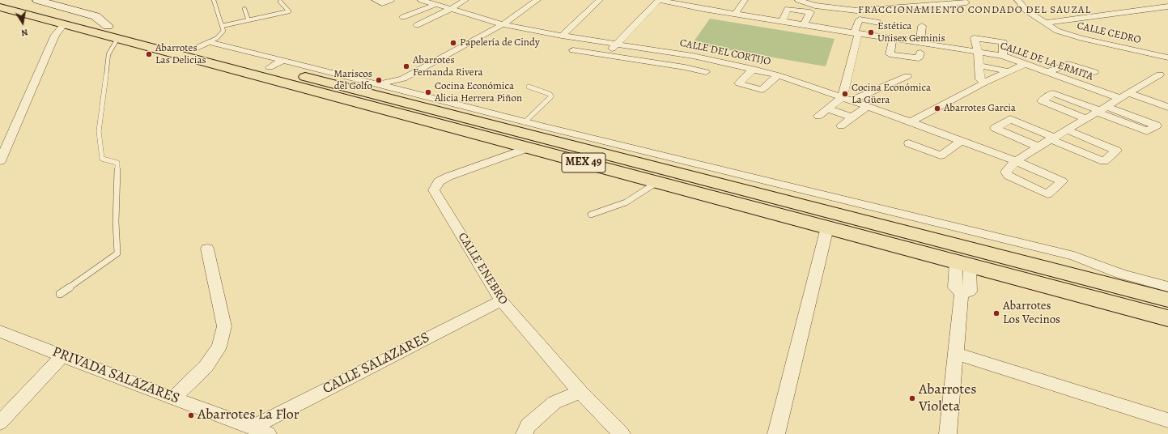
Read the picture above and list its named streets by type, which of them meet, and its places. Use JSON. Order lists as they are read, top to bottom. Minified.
{"streets":{"main road":["MEX 49"],"street":["CALLE CEDRO","CALLE DEL CORTIJO","CALLE DE LA ERMITA","CALLE ENEBRO","CALLE SALAZARES","PRIVADA SALAZARES"]},"crossings":[["MEX 49","CALLE ENEBRO"],["CALLE ENEBRO","CALLE SALAZARES"],["CALLE SALAZARES","PRIVADA SALAZARES"]],"districts":["FRACCIONAMIENTO CONDADO DEL SAUZAL"],"places":["Estética Unisex Geminis","Papelería de Cindy","Abarrotes Las Delicias","Abarrotes Fernanda Rivera","Mariscos del Golfo","Cocina Económica Alicia Herrera Piñon","Cocina Económica La Güera","Abarrotes Garcia","Abarrotes Los Vecinos","Abarrotes Violeta","Abarrotes La Flor"],"north":"bottom"}
